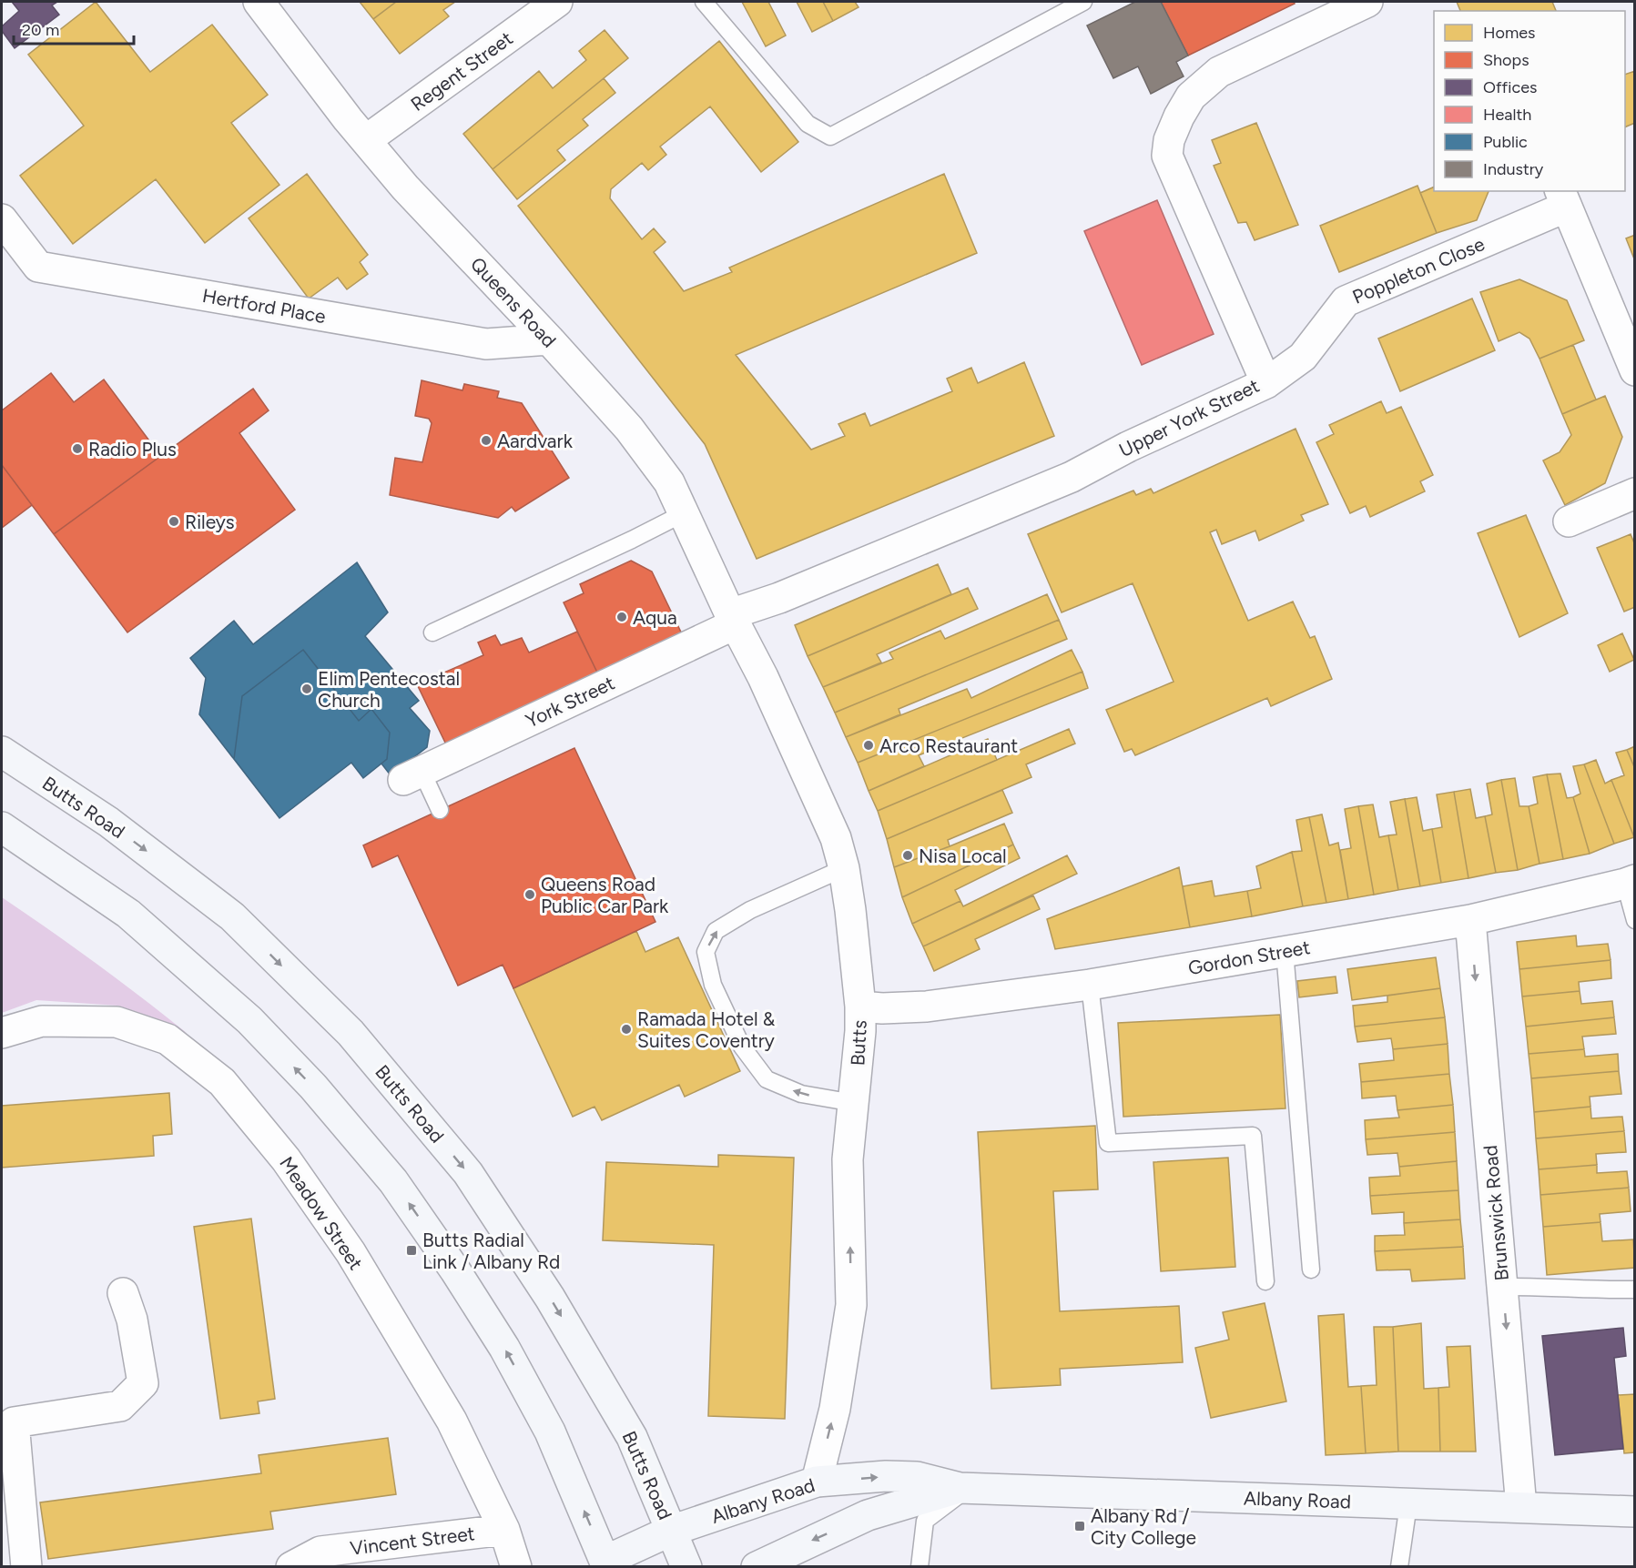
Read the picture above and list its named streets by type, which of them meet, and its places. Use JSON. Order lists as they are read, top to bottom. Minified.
{"streets":{"main road":["Butts Road","Albany Road"],"street":["Regent Street","Poppleton Close","Queens Road","Hertford Place","Upper York Street","York Street","Gordon Street","Butts","Meadow Street","Brunswick Road","Vincent Street"]},"crossings":[["Regent Street","Queens Road"],["Poppleton Close","Upper York Street"],["Queens Road","Hertford Place"],["Queens Road","Upper York Street"],["Queens Road","York Street"],["Queens Road","Butts"],["Upper York Street","York Street"],["Upper York Street","Butts"],["York Street","Butts"],["Butts Road","Albany Road"],["Gordon Street","Butts"],["Gordon Street","Brunswick Road"],["Butts","Albany Road"],["Meadow Street","Vincent Street"],["Brunswick Road","Albany Road"]],"one_way":["Butts","Brunswick Road"],"places":{"other":["Aardvark","Radio Plus","Rileys","Aqua","Elim Pentecostal Church","Arco Restaurant","Nisa Local","Queens Road Public Car Park","Ramada Hotel & Suites Coventry"],"transit":["Butts Radial Link / Albany Rd","Albany Rd / City College"]},"legend":["Homes","Shops","Offices","Health","Public","Industry"],"scale_bar":"20 m"}
